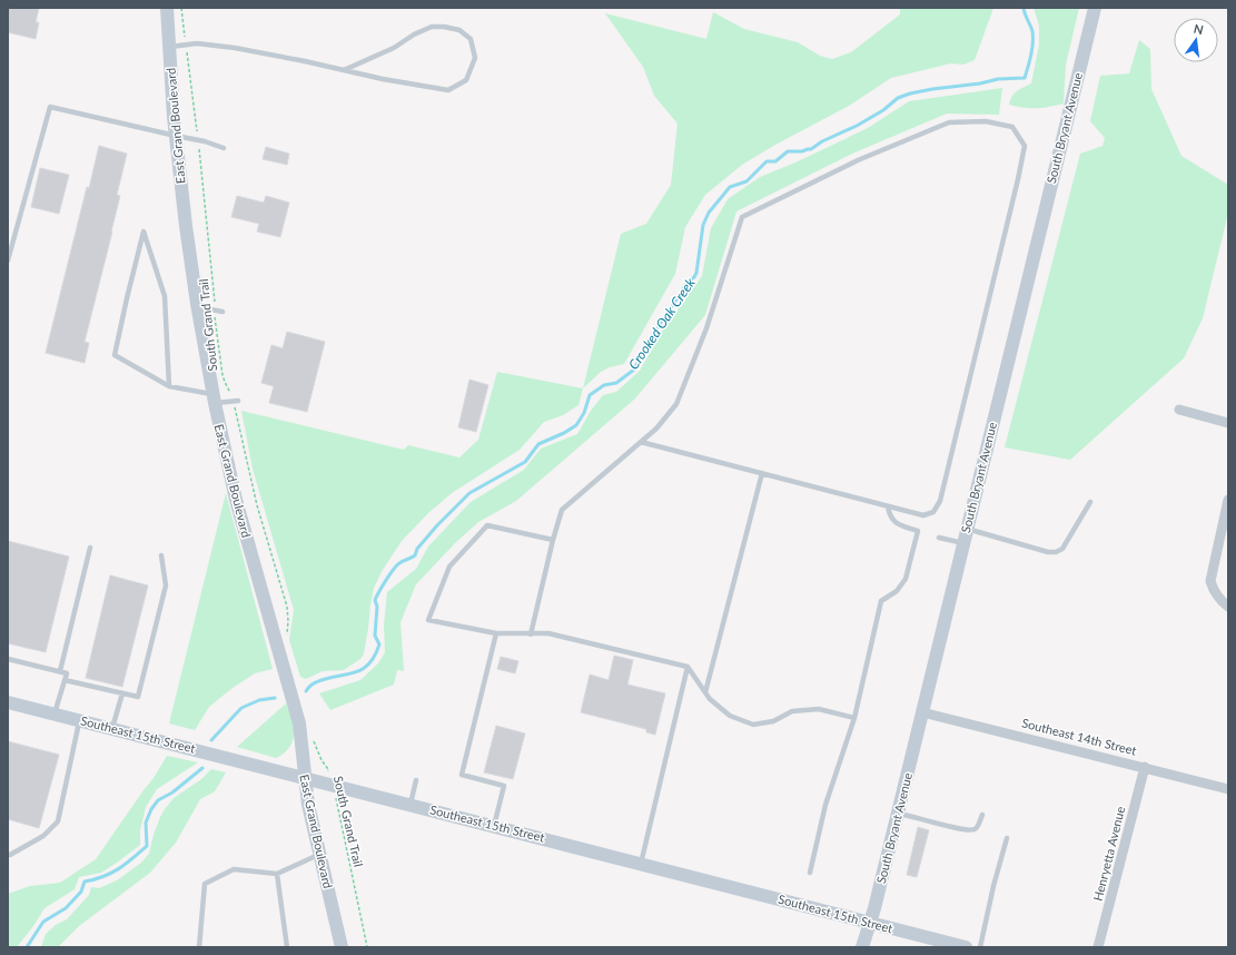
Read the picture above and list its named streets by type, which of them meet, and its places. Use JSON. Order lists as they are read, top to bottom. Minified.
{"streets":{"street":["East Grand Boulevard","South Bryant Avenue","Southeast 15th Street","Southeast 14th Street","Henryetta Avenue"],"path":["South Grand Trail"]},"crossings":[["East Grand Boulevard","Southeast 15th Street"],["South Bryant Avenue","Southeast 15th Street"],["South Bryant Avenue","Southeast 14th Street"],["South Grand Trail","Southeast 15th Street"],["Southeast 14th Street","Henryetta Avenue"]],"water":["Crooked Oak Creek"],"north":"top"}
